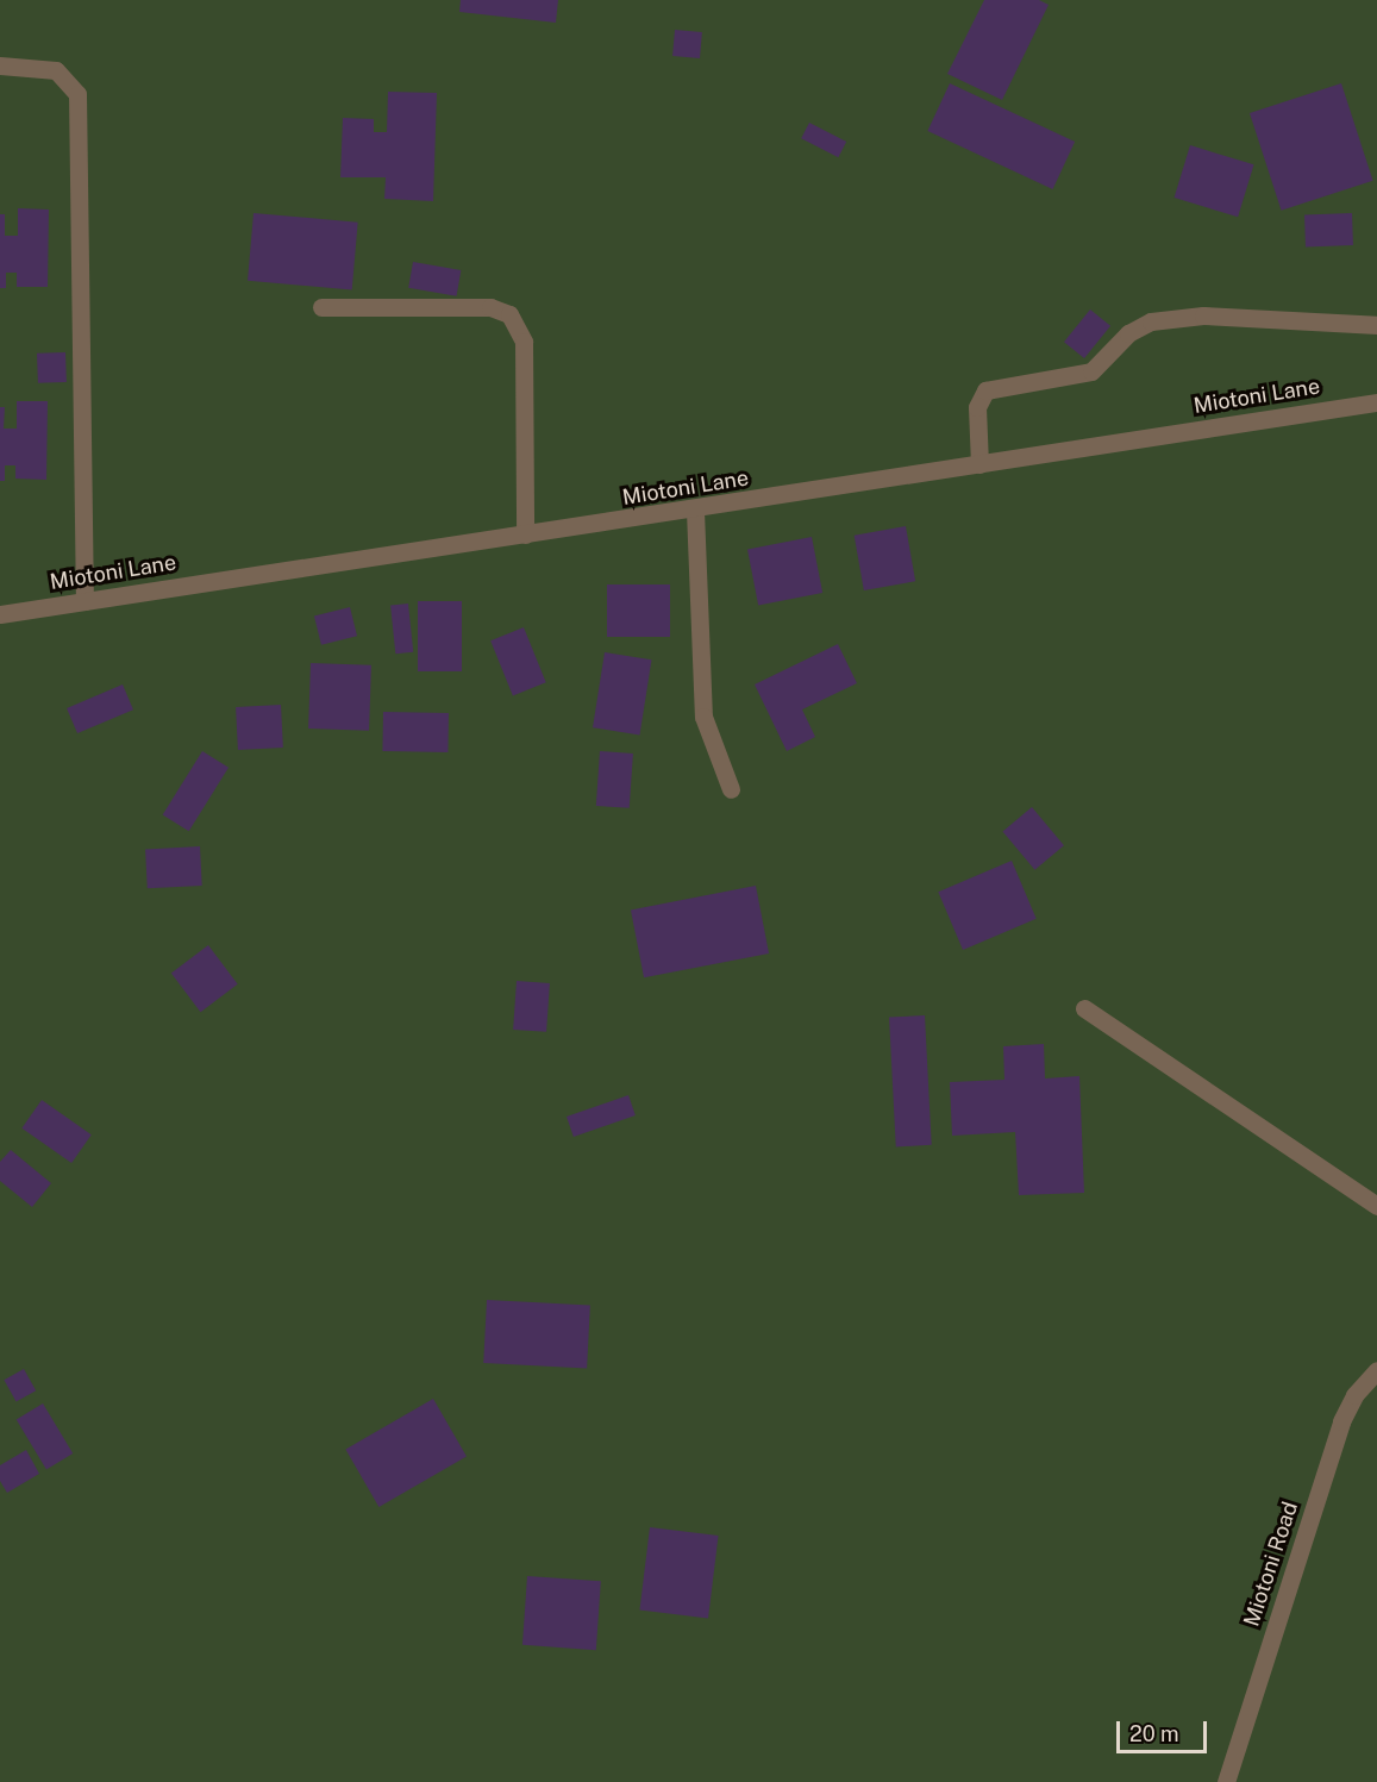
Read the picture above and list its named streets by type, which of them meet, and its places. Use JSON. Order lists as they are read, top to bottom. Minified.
{"streets":{"street":["Miotoni Lane","Miotoni Road"]},"scale_bar":"20 m"}
